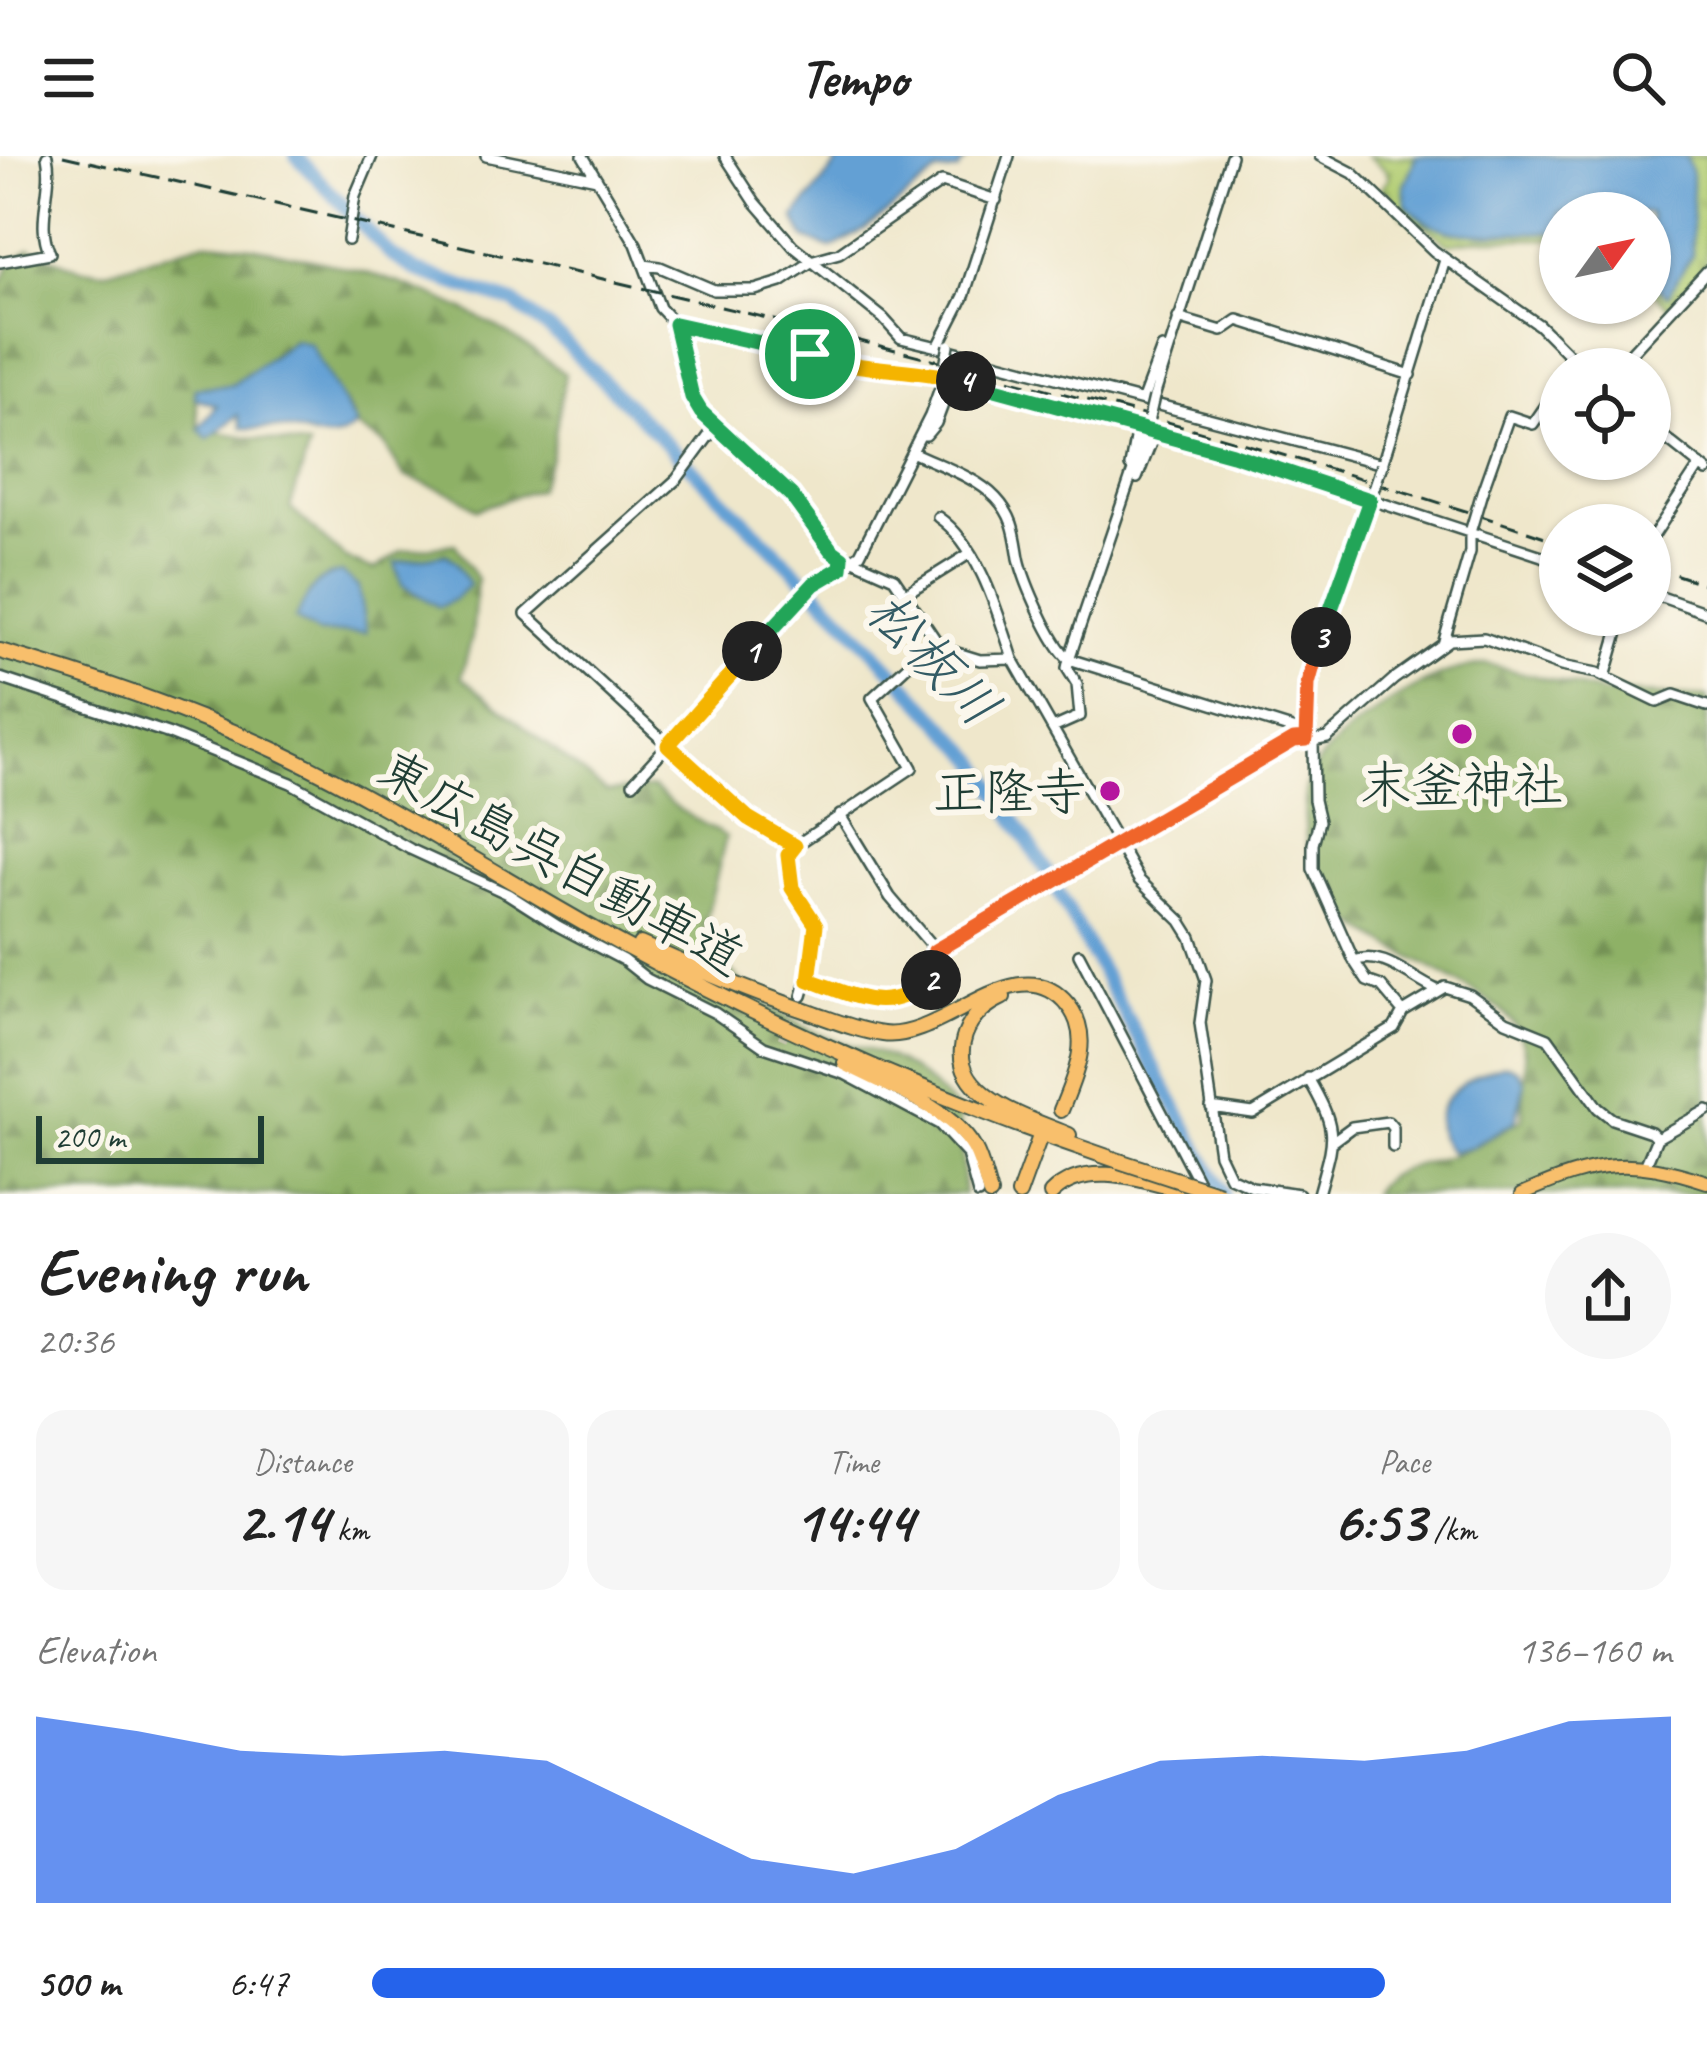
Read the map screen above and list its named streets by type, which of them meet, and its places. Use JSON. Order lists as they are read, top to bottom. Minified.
{"streets":{"highway":["東広島呉自動車道"]},"water":["松板川"],"places":["末釜神社","正隆寺"],"scale_bar":"200 m","north":"top right","page":{"header":"Tempo","pins":["4","3","1","2"],"scale":"200 m","heading":["Evening run","20:36"],"stats":[["Distance","2.14 km"],["Time","14:44"],["Pace","6:53 /km"]],"chart":["Elevation","136–160 m"],"list":[{"name":"500 m","note":"6:47"}]}}
